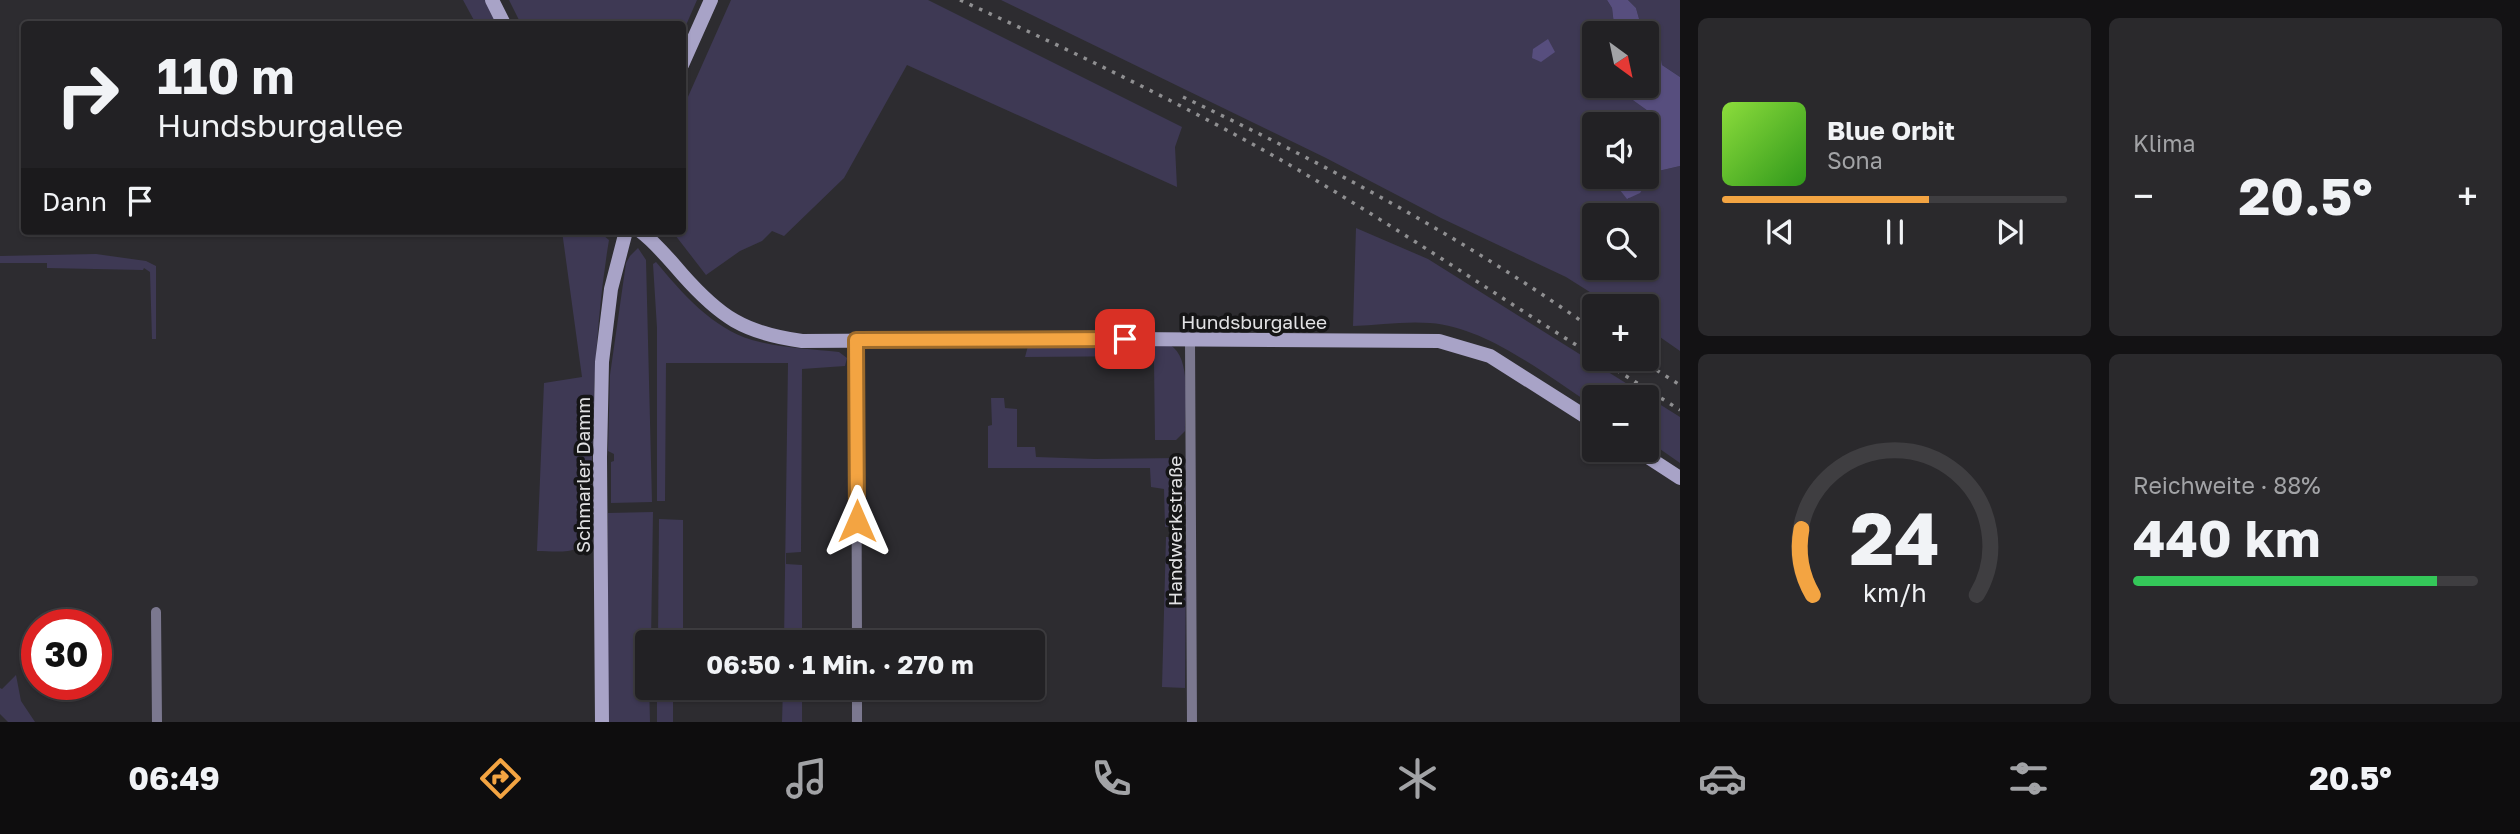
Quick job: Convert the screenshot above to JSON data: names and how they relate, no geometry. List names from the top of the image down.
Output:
{
  "streets": {
    "street": ["Hundsburgallee", "Schmarler Damm", "Handwerkstraße"]
  },
  "crossings": [
    ["Hundsburgallee", "Handwerkstraße"]
  ],
  "north": "bottom right",
  "page": {
    "tile": [
      "Klima",
      ["Reichweite · 88%", "440 km"]
    ],
    "map_buttons": ["+", "−"],
    "turn": ["110 m", "Hundsburgallee"],
    "song": ["Blue Orbit", "Sona"],
    "heat": ["−", "20.5°", "+"],
    "then": "Dann",
    "limit": "30",
    "trip": "06:50 · 1 Min. · 270 m",
    "tabs": ["06:49", "20.5°"],
    "gauge": ["24", "km/h"]
  }
}
